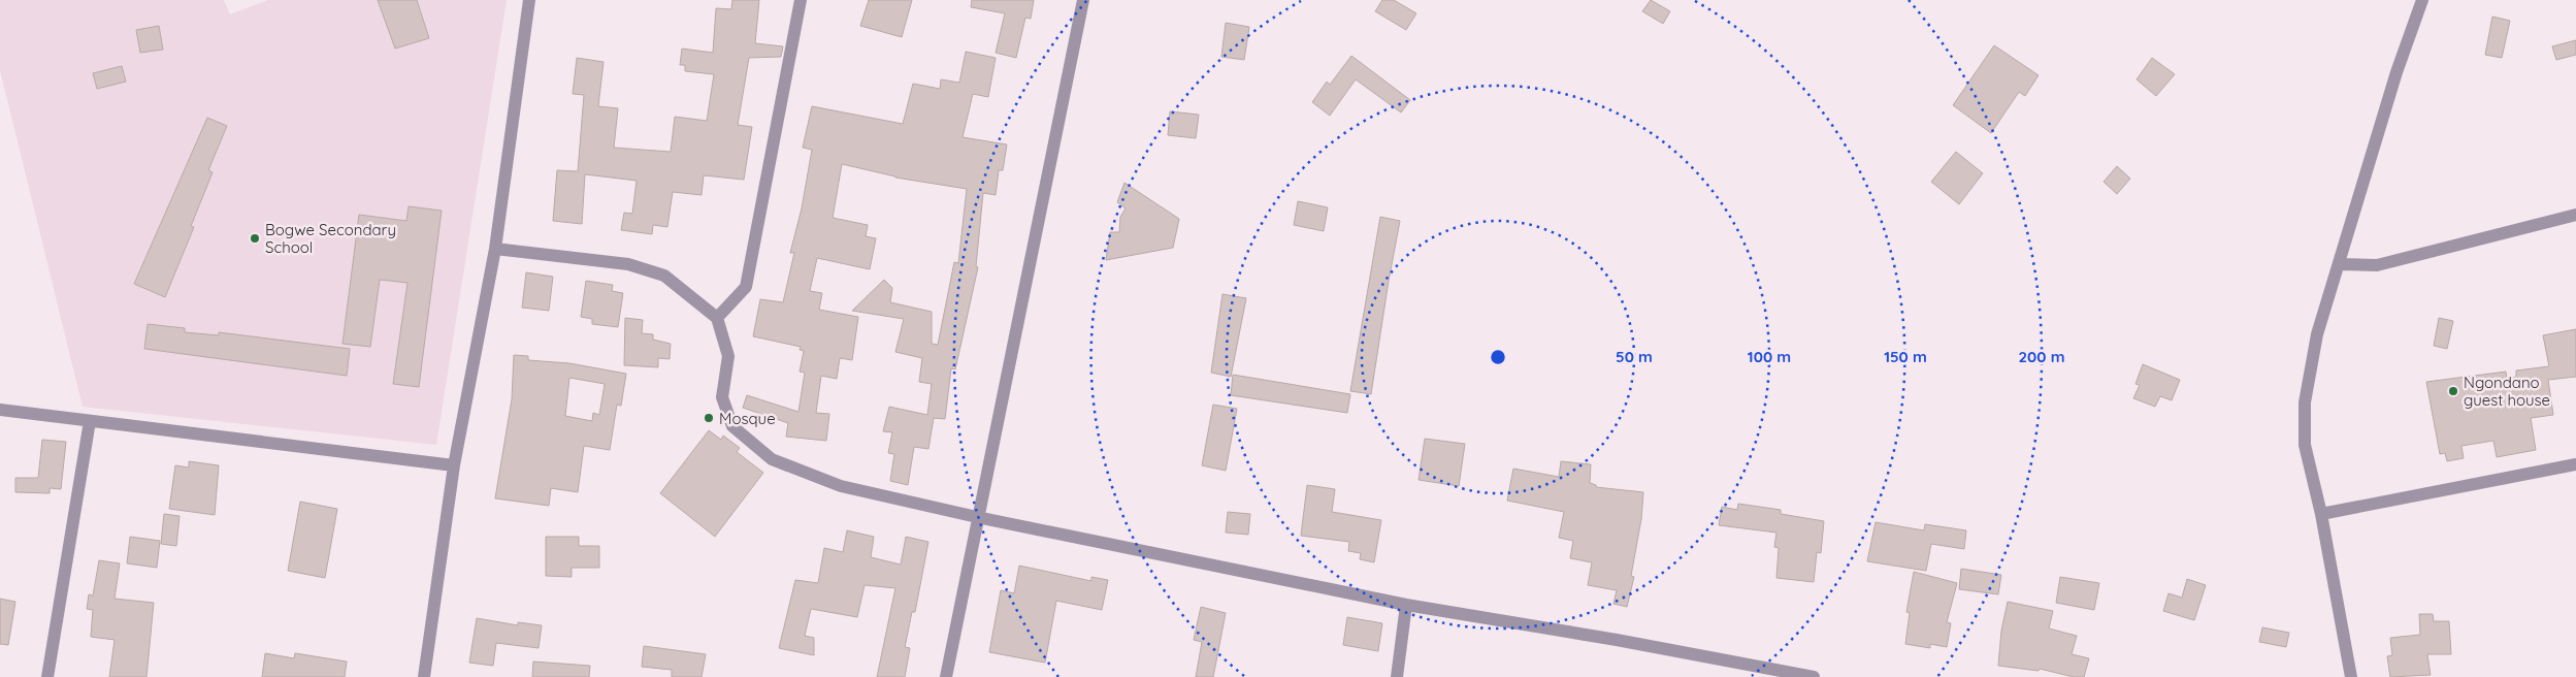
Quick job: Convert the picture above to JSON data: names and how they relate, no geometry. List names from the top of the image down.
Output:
{
  "places": ["Bogwe Secondary School", "Ngondano guest house", "Mosque"],
  "rings": [
    "50 m",
    "100 m",
    "150 m",
    "200 m"
  ]
}
